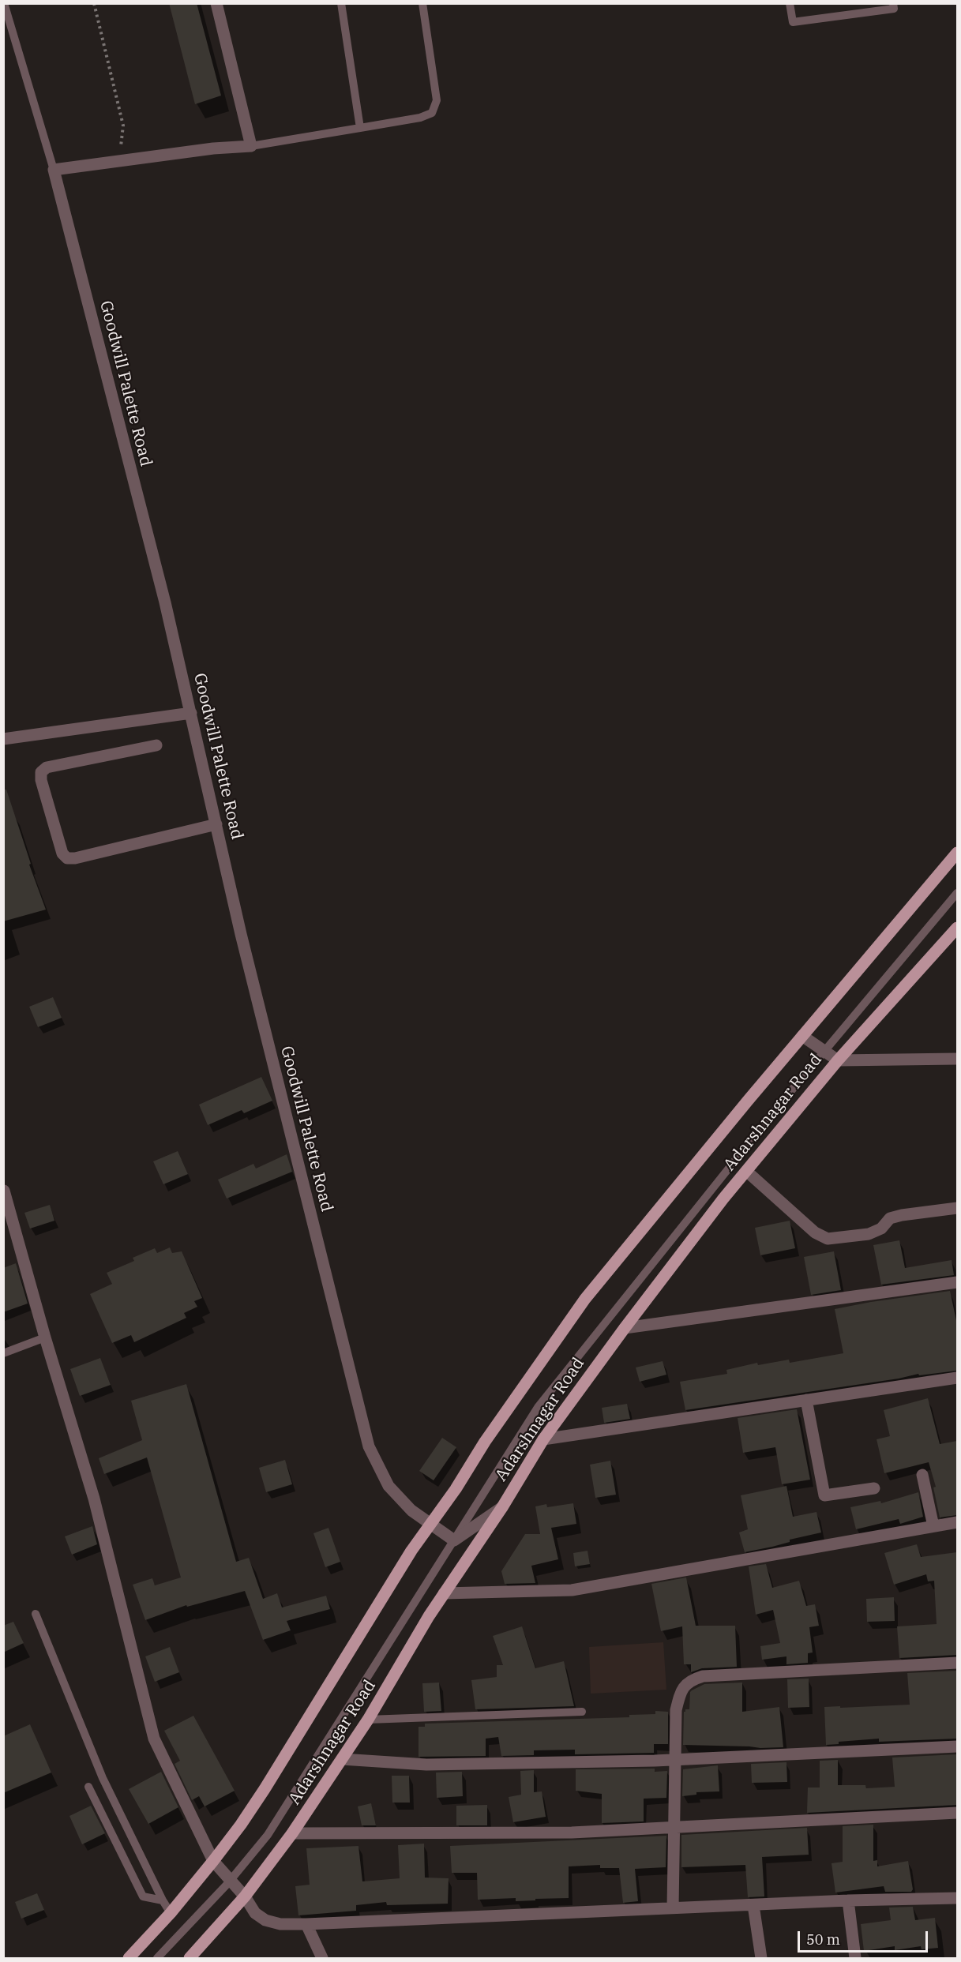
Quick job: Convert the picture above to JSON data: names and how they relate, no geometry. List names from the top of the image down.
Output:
{
  "streets": {
    "main road": ["Adarshnagar Road"],
    "street": ["Goodwill Palette Road"]
  },
  "crossings": [
    ["Goodwill Palette Road", "Adarshnagar Road"]
  ],
  "scale_bar": "50 m"
}
